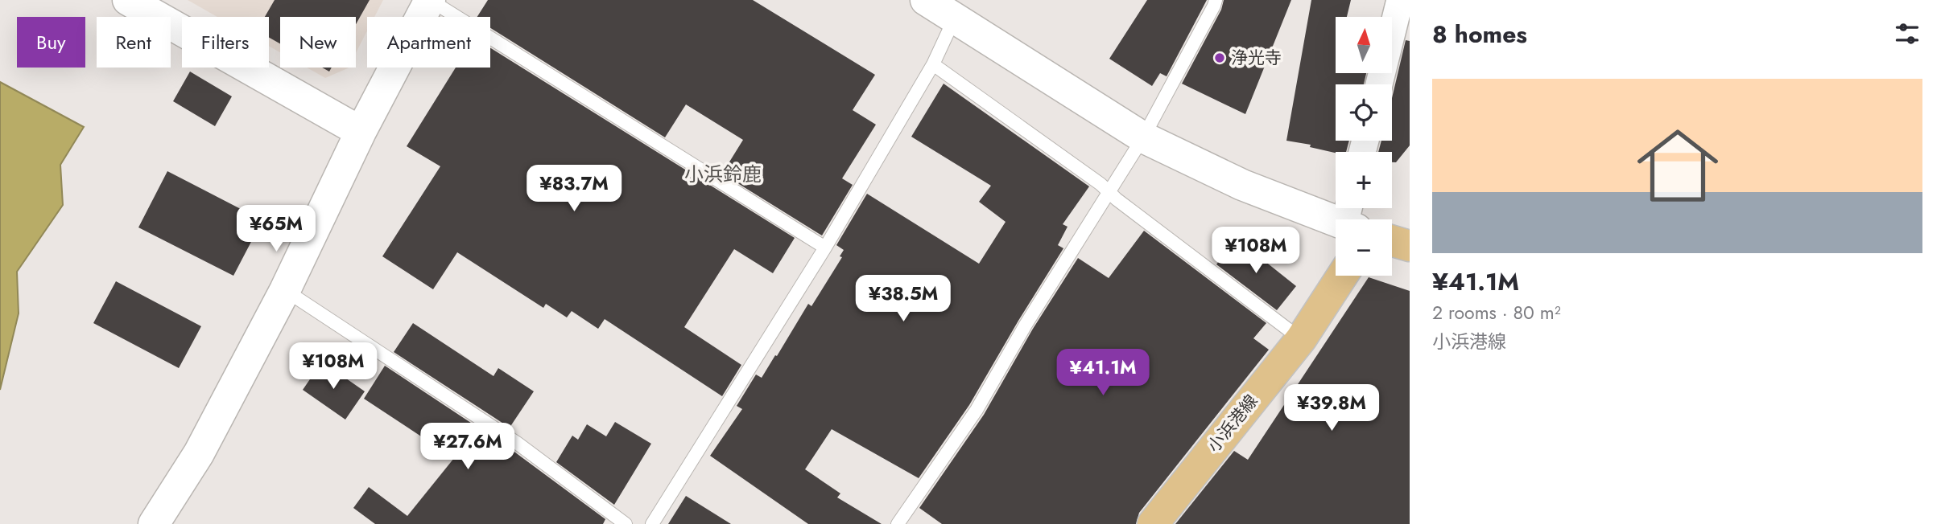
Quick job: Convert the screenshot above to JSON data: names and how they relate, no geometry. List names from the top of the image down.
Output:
{
  "streets": {
    "main road": ["小浜港線"]
  },
  "districts": ["小浜鈴鹿"],
  "places": ["浄光寺"],
  "north": "top",
  "page": {
    "heading": "8 homes",
    "map_buttons": ["+", "−"],
    "chip": [
      "Buy",
      "Rent",
      "Filters",
      "New",
      "Apartment"
    ],
    "list": [
      {
        "name": "¥41.1M",
        "note": "2 rooms · 80 m² · 小浜港線"
      }
    ],
    "price": [
      "¥83.7M",
      "¥65M",
      "¥108M",
      "¥38.5M",
      "¥108M",
      "¥41.1M",
      "¥39.8M",
      "¥27.6M"
    ]
  }
}
